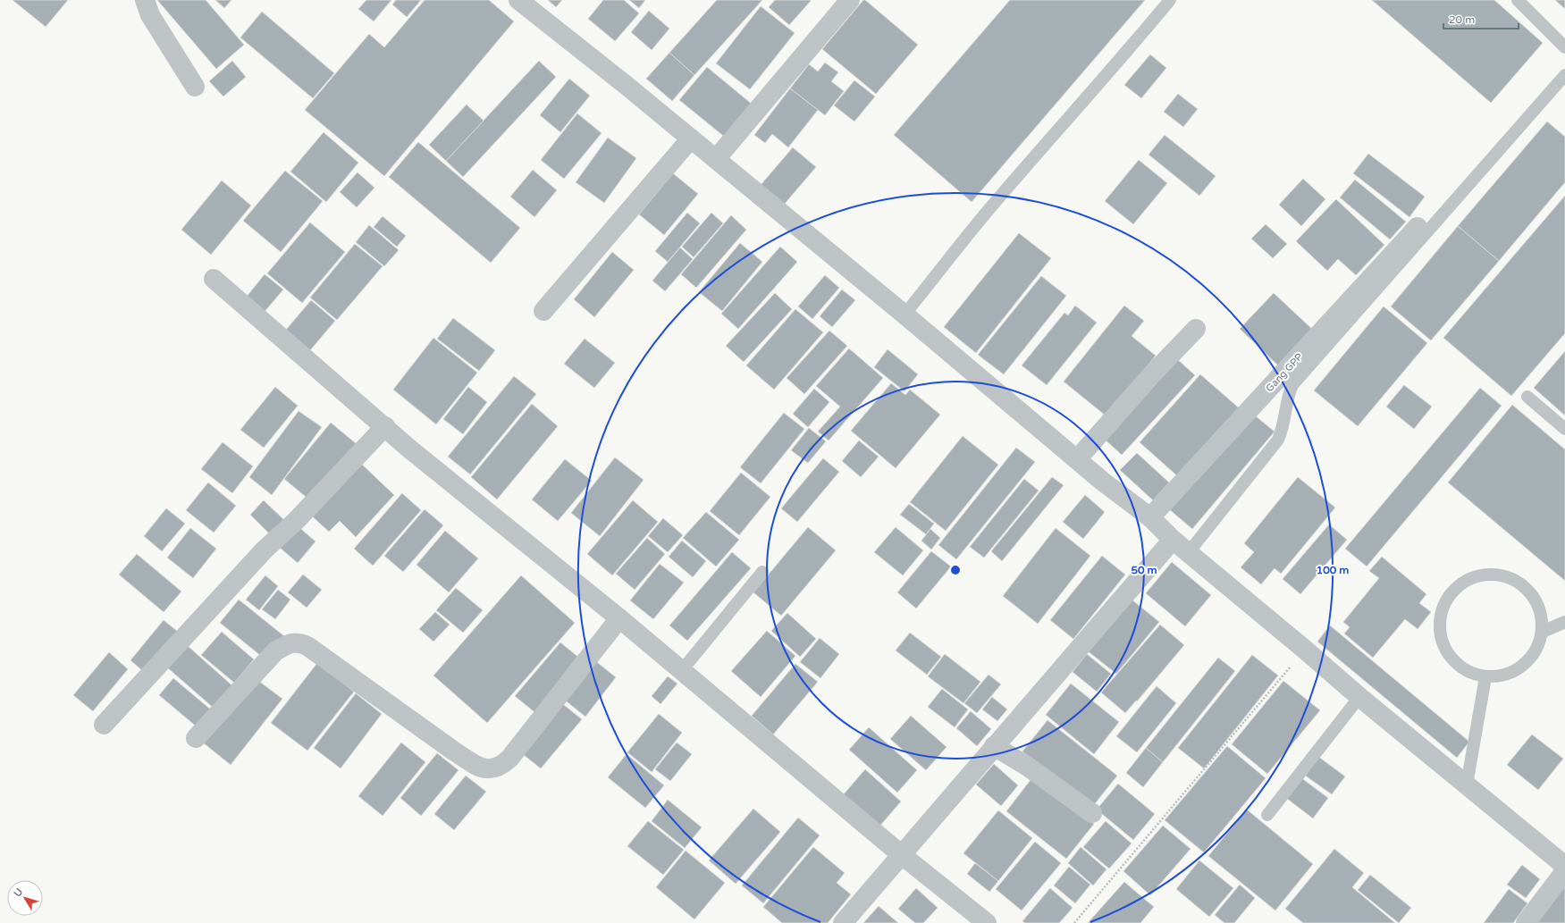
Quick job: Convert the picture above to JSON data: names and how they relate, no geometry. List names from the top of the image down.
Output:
{
  "streets": {
    "street": ["Gang GPP"]
  },
  "scale_bar": "20 m",
  "north": "top left",
  "rings": ["50 m", "100 m"]
}
